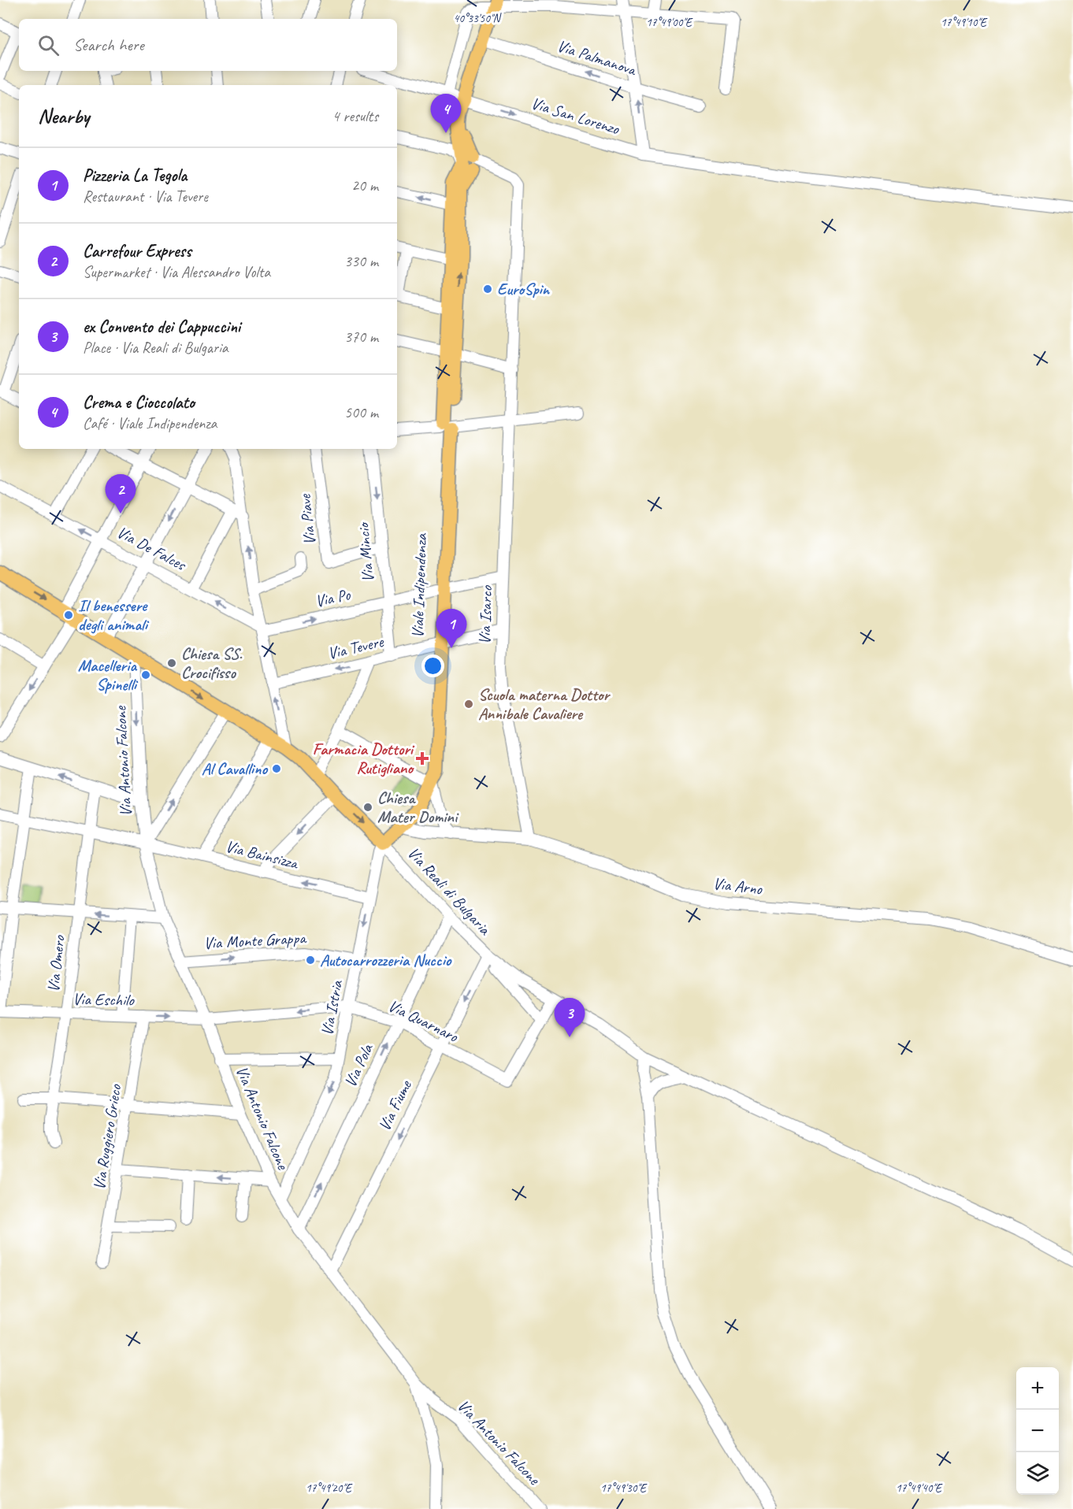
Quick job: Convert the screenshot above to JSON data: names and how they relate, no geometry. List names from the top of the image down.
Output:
{
  "streets": {
    "main road": ["Viale Indipendenza"],
    "street": [
      "Via Palmanova",
      "Via San Lorenzo",
      "Via Piave",
      "Via De Falces",
      "Via Mincio",
      "Via Po",
      "Via Isarco",
      "Via Tevere",
      "Via Antonio Falcone",
      "Via Bainsizza",
      "Via Arno",
      "Via Reali di Bulgaria",
      "Via Monte Grappa",
      "Via Omero",
      "Via Eschilo",
      "Via Istria",
      "Via Quarnaro",
      "Via Pola",
      "Via Fiume",
      "Via Ruggiero Grieco"
    ]
  },
  "crossings": [
    ["Via Piave", "Via Mincio"],
    ["Via De Falces", "Via Po"],
    ["Via Mincio", "Via Po"],
    ["Via Mincio", "Via Tevere"],
    ["Viale Indipendenza", "Via Po"],
    ["Viale Indipendenza", "Via Isarco"],
    ["Viale Indipendenza", "Via Tevere"],
    ["Viale Indipendenza", "Via Arno"],
    ["Viale Indipendenza", "Via Reali di Bulgaria"],
    ["Viale Indipendenza", "Via Istria"],
    ["Via Po", "Via Isarco"],
    ["Via Isarco", "Via Tevere"],
    ["Via Isarco", "Via Arno"],
    ["Via Antonio Falcone", "Via Bainsizza"],
    ["Via Antonio Falcone", "Via Monte Grappa"],
    ["Via Antonio Falcone", "Via Eschilo"],
    ["Via Antonio Falcone", "Via Istria"],
    ["Via Antonio Falcone", "Via Quarnaro"],
    ["Via Antonio Falcone", "Via Pola"],
    ["Via Antonio Falcone", "Via Fiume"],
    ["Via Bainsizza", "Via Omero"],
    ["Via Bainsizza", "Via Istria"],
    ["Via Reali di Bulgaria", "Via Istria"],
    ["Via Reali di Bulgaria", "Via Quarnaro"],
    ["Via Reali di Bulgaria", "Via Pola"],
    ["Via Reali di Bulgaria", "Via Fiume"],
    ["Via Monte Grappa", "Via Istria"],
    ["Via Omero", "Via Eschilo"],
    ["Via Eschilo", "Via Quarnaro"],
    ["Via Eschilo", "Via Ruggiero Grieco"],
    ["Via Istria", "Via Quarnaro"],
    ["Via Quarnaro", "Via Pola"],
    ["Via Quarnaro", "Via Fiume"]
  ],
  "one_way": [
    "Via Mincio",
    "Via Po",
    "Via Tevere",
    "Via Monte Grappa",
    "Via Istria",
    "Via Pola",
    "Via Fiume"
  ],
  "places": {
    "other": [
      "EuroSpin",
      "Il benessere degli animali",
      "Chiesa SS. Crocifisso",
      "Macelleria Spinelli",
      "Scuola materna Dottor Annibale Cavaliere",
      "Al Cavallino",
      "Chiesa Mater Domini",
      "Autocarrozzeria Nuccio"
    ],
    "health": ["Farmacia Dottori Rutigliano"]
  },
  "page": {
    "search": "Search here",
    "heading": ["Nearby", "4 results"],
    "pins": [
      "4",
      "2",
      "1",
      "3"
    ],
    "list": [
      {
        "mark": "1",
        "name": "Pizzeria La Tegola",
        "note": "Restaurant · Via Tevere",
        "value": "20 m"
      },
      {
        "mark": "2",
        "name": "Carrefour Express",
        "note": "Supermarket · Via Alessandro Volta",
        "value": "330 m"
      },
      {
        "mark": "3",
        "name": "ex Convento dei Cappuccini",
        "note": "Place · Via Reali di Bulgaria",
        "value": "370 m"
      },
      {
        "mark": "4",
        "name": "Crema e Cioccolato",
        "note": "Café · Viale Indipendenza",
        "value": "500 m"
      }
    ],
    "map_buttons": ["+", "−"]
  },
  "coordinates": [
    "40°33'50\"N",
    "17°49'00\"E",
    "17°49'10\"E",
    "17°49'20\"E",
    "17°49'30\"E",
    "17°49'40\"E"
  ]
}
